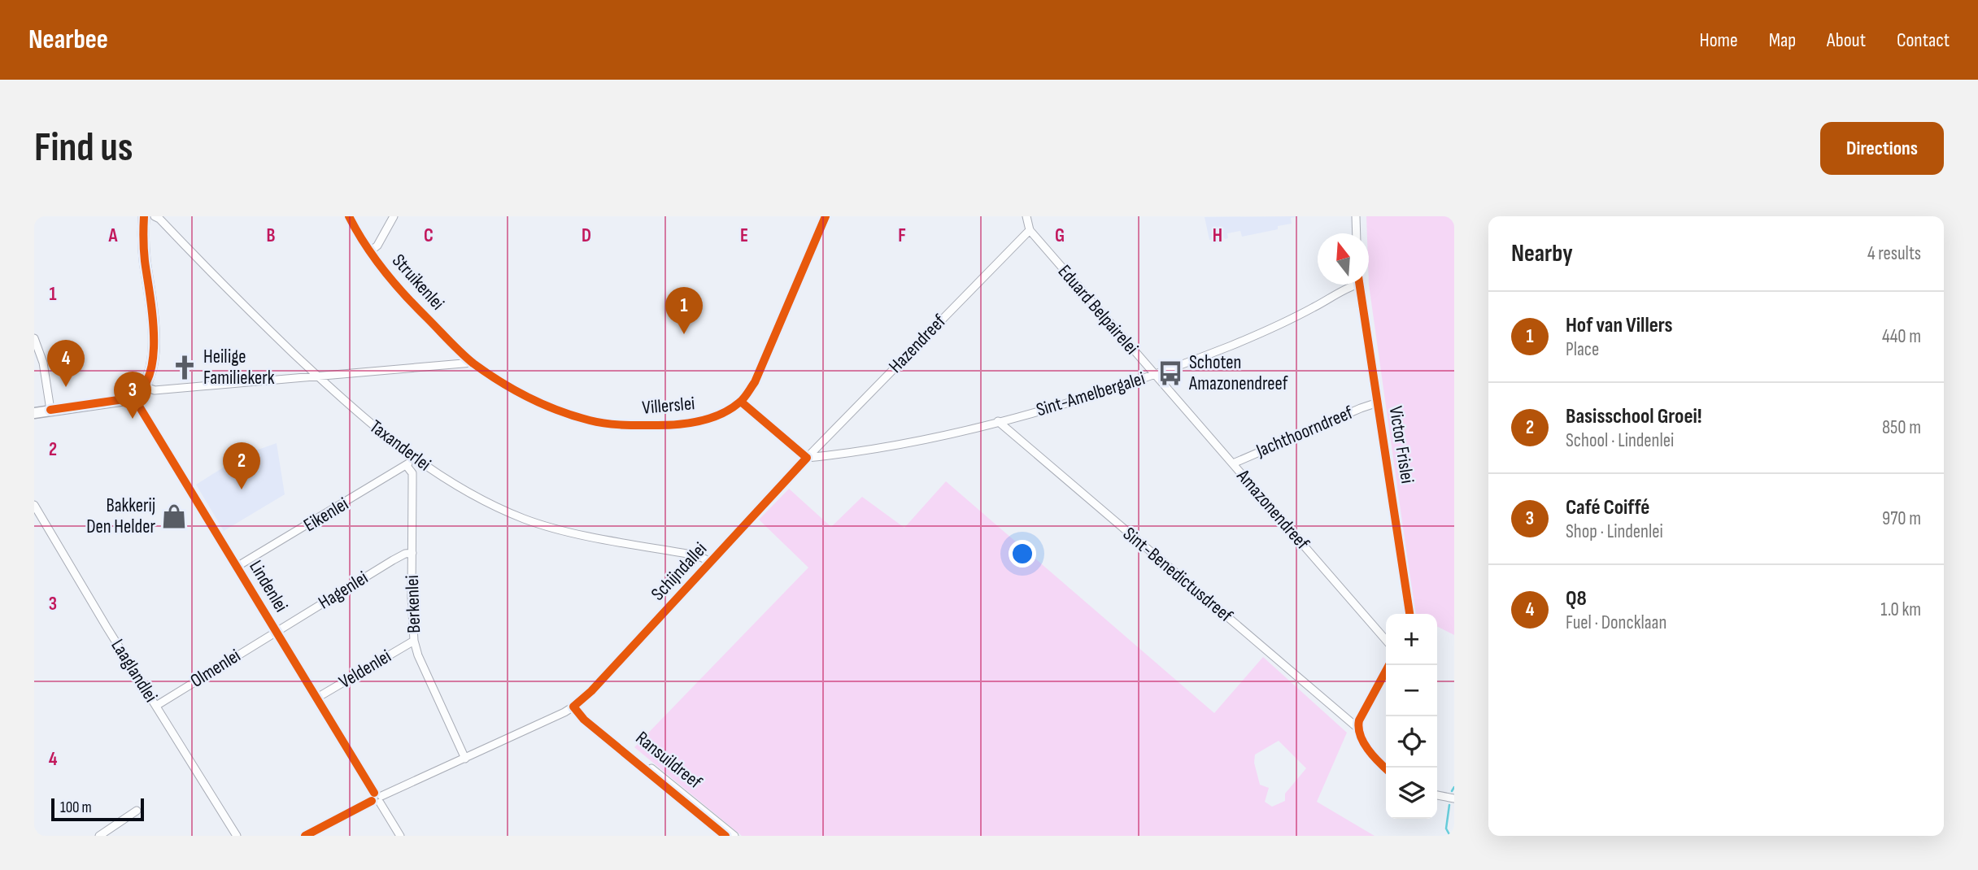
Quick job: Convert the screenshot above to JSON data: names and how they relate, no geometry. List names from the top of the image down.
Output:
{
  "streets": {
    "street": [
      "Struikenlei",
      "Eduard Belpairelei",
      "Hazendreef",
      "Sint-Amelbergalei",
      "Villerslei",
      "Jachthoorndreef",
      "Victor Frislei",
      "Taxanderlei",
      "Amazonendreef",
      "Eikenlei",
      "Schijndallei",
      "Sint-Benedictusdreef",
      "Lindenlei",
      "Hagenlei",
      "Berkenlei",
      "Olmenlei",
      "Veldenlei",
      "Laaglandlei",
      "Ransuildreef"
    ]
  },
  "crossings": [
    ["Struikenlei", "Villerslei"],
    ["Eduard Belpairelei", "Hazendreef"],
    ["Eduard Belpairelei", "Sint-Amelbergalei"],
    ["Eduard Belpairelei", "Amazonendreef"],
    ["Hazendreef", "Sint-Amelbergalei"],
    ["Hazendreef", "Schijndallei"],
    ["Sint-Amelbergalei", "Amazonendreef"],
    ["Sint-Amelbergalei", "Schijndallei"],
    ["Sint-Amelbergalei", "Sint-Benedictusdreef"],
    ["Jachthoorndreef", "Victor Frislei"],
    ["Jachthoorndreef", "Amazonendreef"],
    ["Taxanderlei", "Eikenlei"],
    ["Taxanderlei", "Schijndallei"],
    ["Eikenlei", "Lindenlei"],
    ["Schijndallei", "Lindenlei"],
    ["Schijndallei", "Berkenlei"],
    ["Schijndallei", "Ransuildreef"],
    ["Lindenlei", "Hagenlei"],
    ["Lindenlei", "Olmenlei"],
    ["Lindenlei", "Veldenlei"],
    ["Hagenlei", "Berkenlei"],
    ["Hagenlei", "Olmenlei"],
    ["Berkenlei", "Veldenlei"],
    ["Olmenlei", "Laaglandlei"]
  ],
  "places": {
    "church": ["Heilige Familiekerk"],
    "bus stop": ["Schoten Amazonendreef"],
    "shop": ["Bakkerij Den Helder"]
  },
  "scale_bar": "100 m",
  "north": "top",
  "page": {
    "header": "Nearbee",
    "nav": [
      "Home",
      "Map",
      "About",
      "Contact"
    ],
    "buttons": "Directions",
    "title": "Find us",
    "heading": ["Nearby", "4 results"],
    "pins": [
      "1",
      "4",
      "3",
      "2"
    ],
    "list": [
      {
        "mark": "1",
        "name": "Hof van Villers",
        "note": "Place",
        "value": "440 m"
      },
      {
        "mark": "2",
        "name": "Basisschool Groei!",
        "note": "School · Lindenlei",
        "value": "850 m"
      },
      {
        "mark": "3",
        "name": "Café Coiffé",
        "note": "Shop · Lindenlei",
        "value": "970 m"
      },
      {
        "mark": "4",
        "name": "Q8",
        "note": "Fuel · Doncklaan",
        "value": "1.0 km"
      }
    ],
    "map_buttons": ["+", "−"],
    "scale": "100 m"
  },
  "grid": {
    "columns": [
      "A",
      "B",
      "C",
      "D",
      "E",
      "F",
      "G",
      "H"
    ],
    "rows": [
      "1",
      "2",
      "3",
      "4"
    ]
  }
}
